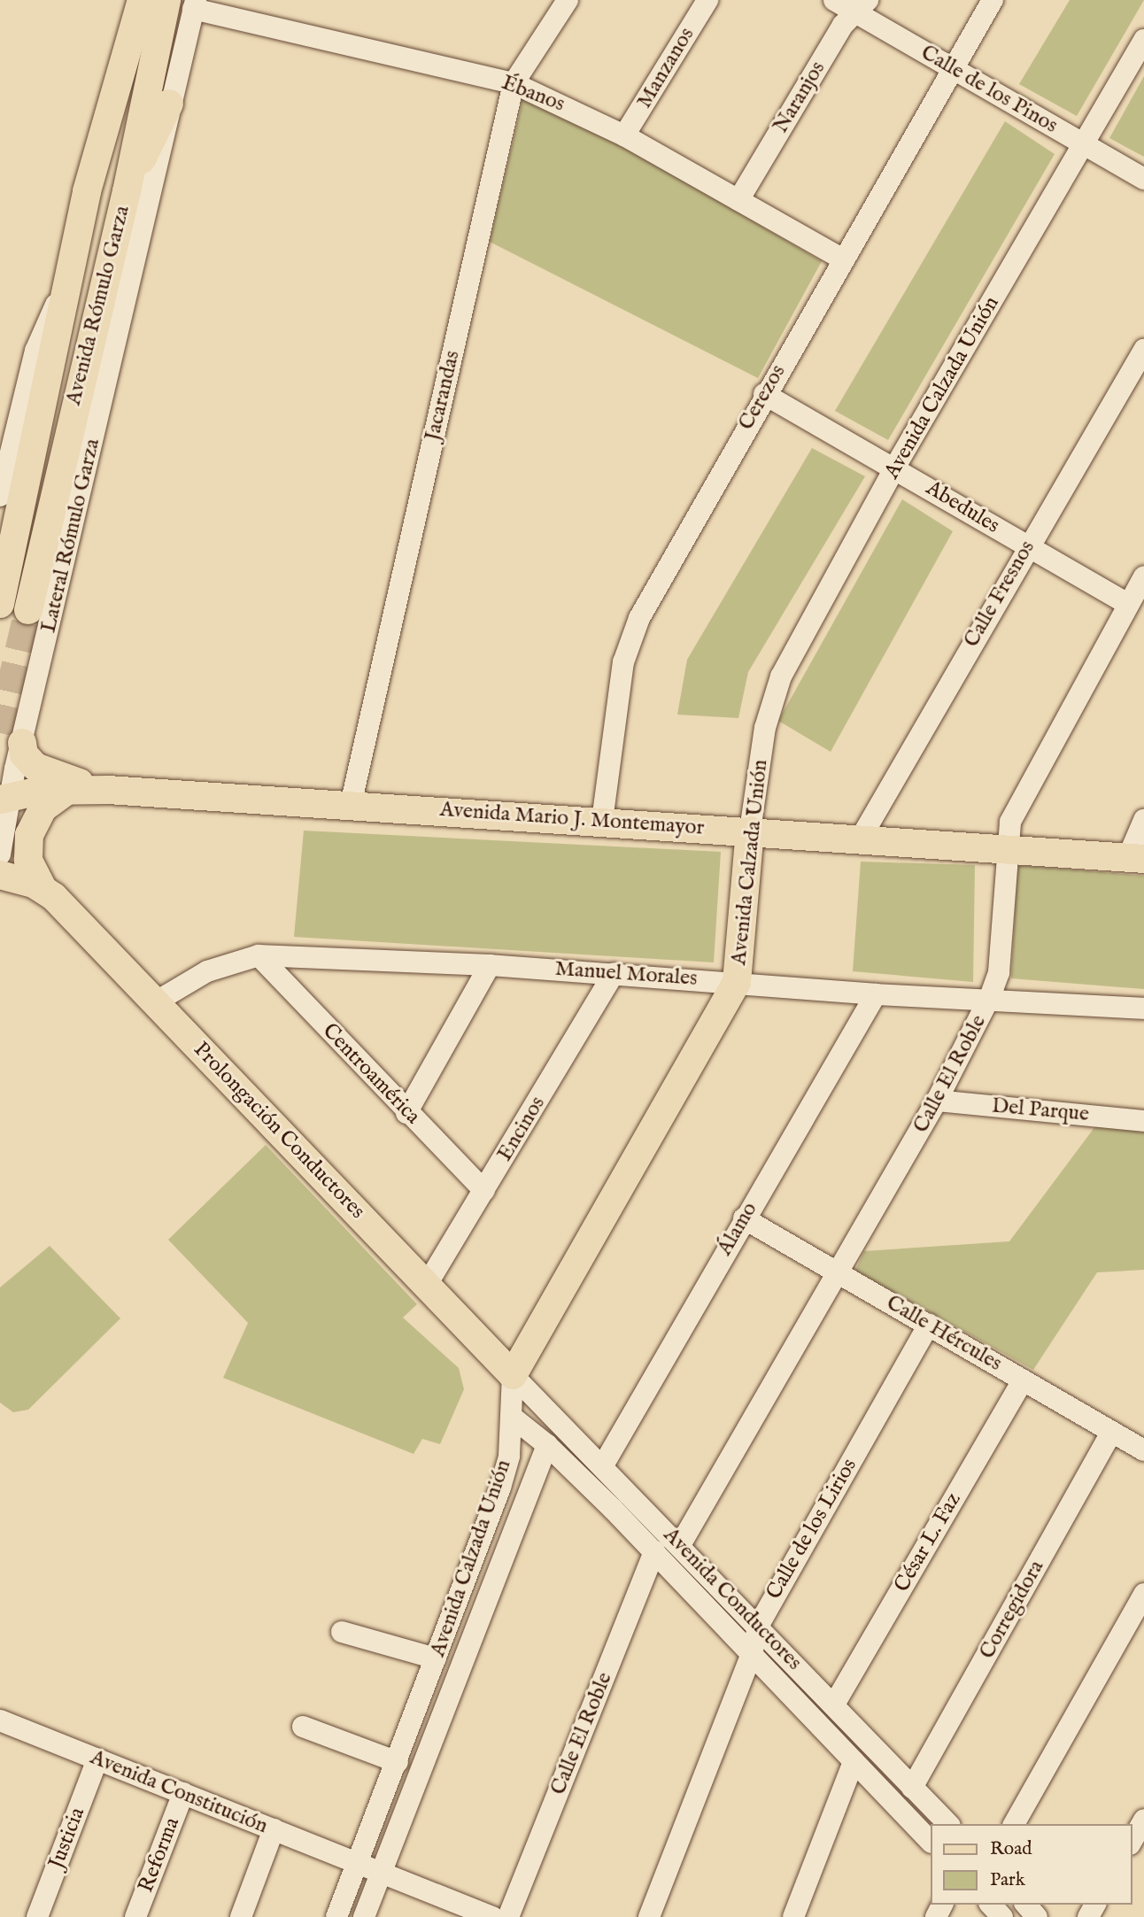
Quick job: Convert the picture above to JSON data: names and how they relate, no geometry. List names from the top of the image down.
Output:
{
  "streets": {
    "main road": [
      "Avenida Rómulo Garza",
      "Avenida Calzada Unión",
      "Avenida Mario J. Montemayor",
      "Prolongación Conductores"
    ],
    "street": [
      "Manzanos",
      "Calle de los Pinos",
      "Ébanos",
      "Naranjos",
      "Jacarandas",
      "Cerezos",
      "Abedules",
      "Lateral Rómulo Garza",
      "Calle Fresnos",
      "Manuel Morales",
      "Centroamérica",
      "Calle El Roble",
      "Del Parque",
      "Encinos",
      "Álamo",
      "Calle Hércules",
      "Calle de los Lirios",
      "César L. Faz",
      "Avenida Conductores",
      "Corregidora",
      "Avenida Constitución",
      "Justicia",
      "Reforma"
    ]
  },
  "crossings": [
    ["Manzanos", "Ébanos"],
    ["Calle de los Pinos", "Naranjos"],
    ["Calle de los Pinos", "Avenida Calzada Unión"],
    ["Calle de los Pinos", "Cerezos"],
    ["Ébanos", "Naranjos"],
    ["Ébanos", "Jacarandas"],
    ["Ébanos", "Cerezos"],
    ["Ébanos", "Lateral Rómulo Garza"],
    ["Avenida Calzada Unión", "Abedules"],
    ["Avenida Calzada Unión", "Avenida Mario J. Montemayor"],
    ["Avenida Calzada Unión", "Manuel Morales"],
    ["Avenida Calzada Unión", "Prolongación Conductores"],
    ["Avenida Calzada Unión", "Avenida Conductores"],
    ["Avenida Calzada Unión", "Avenida Constitución"],
    ["Jacarandas", "Avenida Mario J. Montemayor"],
    ["Cerezos", "Abedules"],
    ["Cerezos", "Avenida Mario J. Montemayor"],
    ["Abedules", "Calle Fresnos"],
    ["Abedules", "Calle El Roble"],
    ["Lateral Rómulo Garza", "Avenida Mario J. Montemayor"],
    ["Calle Fresnos", "Avenida Mario J. Montemayor"],
    ["Avenida Mario J. Montemayor", "Calle El Roble"],
    ["Avenida Mario J. Montemayor", "Prolongación Conductores"],
    ["Manuel Morales", "Centroamérica"],
    ["Manuel Morales", "Calle El Roble"],
    ["Manuel Morales", "Encinos"],
    ["Manuel Morales", "Prolongación Conductores"],
    ["Manuel Morales", "Álamo"],
    ["Centroamérica", "Encinos"],
    ["Calle El Roble", "Del Parque"],
    ["Calle El Roble", "Calle Hércules"],
    ["Calle El Roble", "Avenida Conductores"],
    ["Encinos", "Prolongación Conductores"],
    ["Prolongación Conductores", "Avenida Conductores"],
    ["Álamo", "Calle Hércules"],
    ["Álamo", "Avenida Conductores"],
    ["Calle Hércules", "Calle de los Lirios"],
    ["Calle Hércules", "César L. Faz"],
    ["Calle Hércules", "Corregidora"],
    ["Calle de los Lirios", "Avenida Conductores"],
    ["César L. Faz", "Avenida Conductores"],
    ["Avenida Conductores", "Corregidora"],
    ["Avenida Constitución", "Justicia"],
    ["Avenida Constitución", "Reforma"]
  ],
  "legend": ["Road", "Park"]
}
